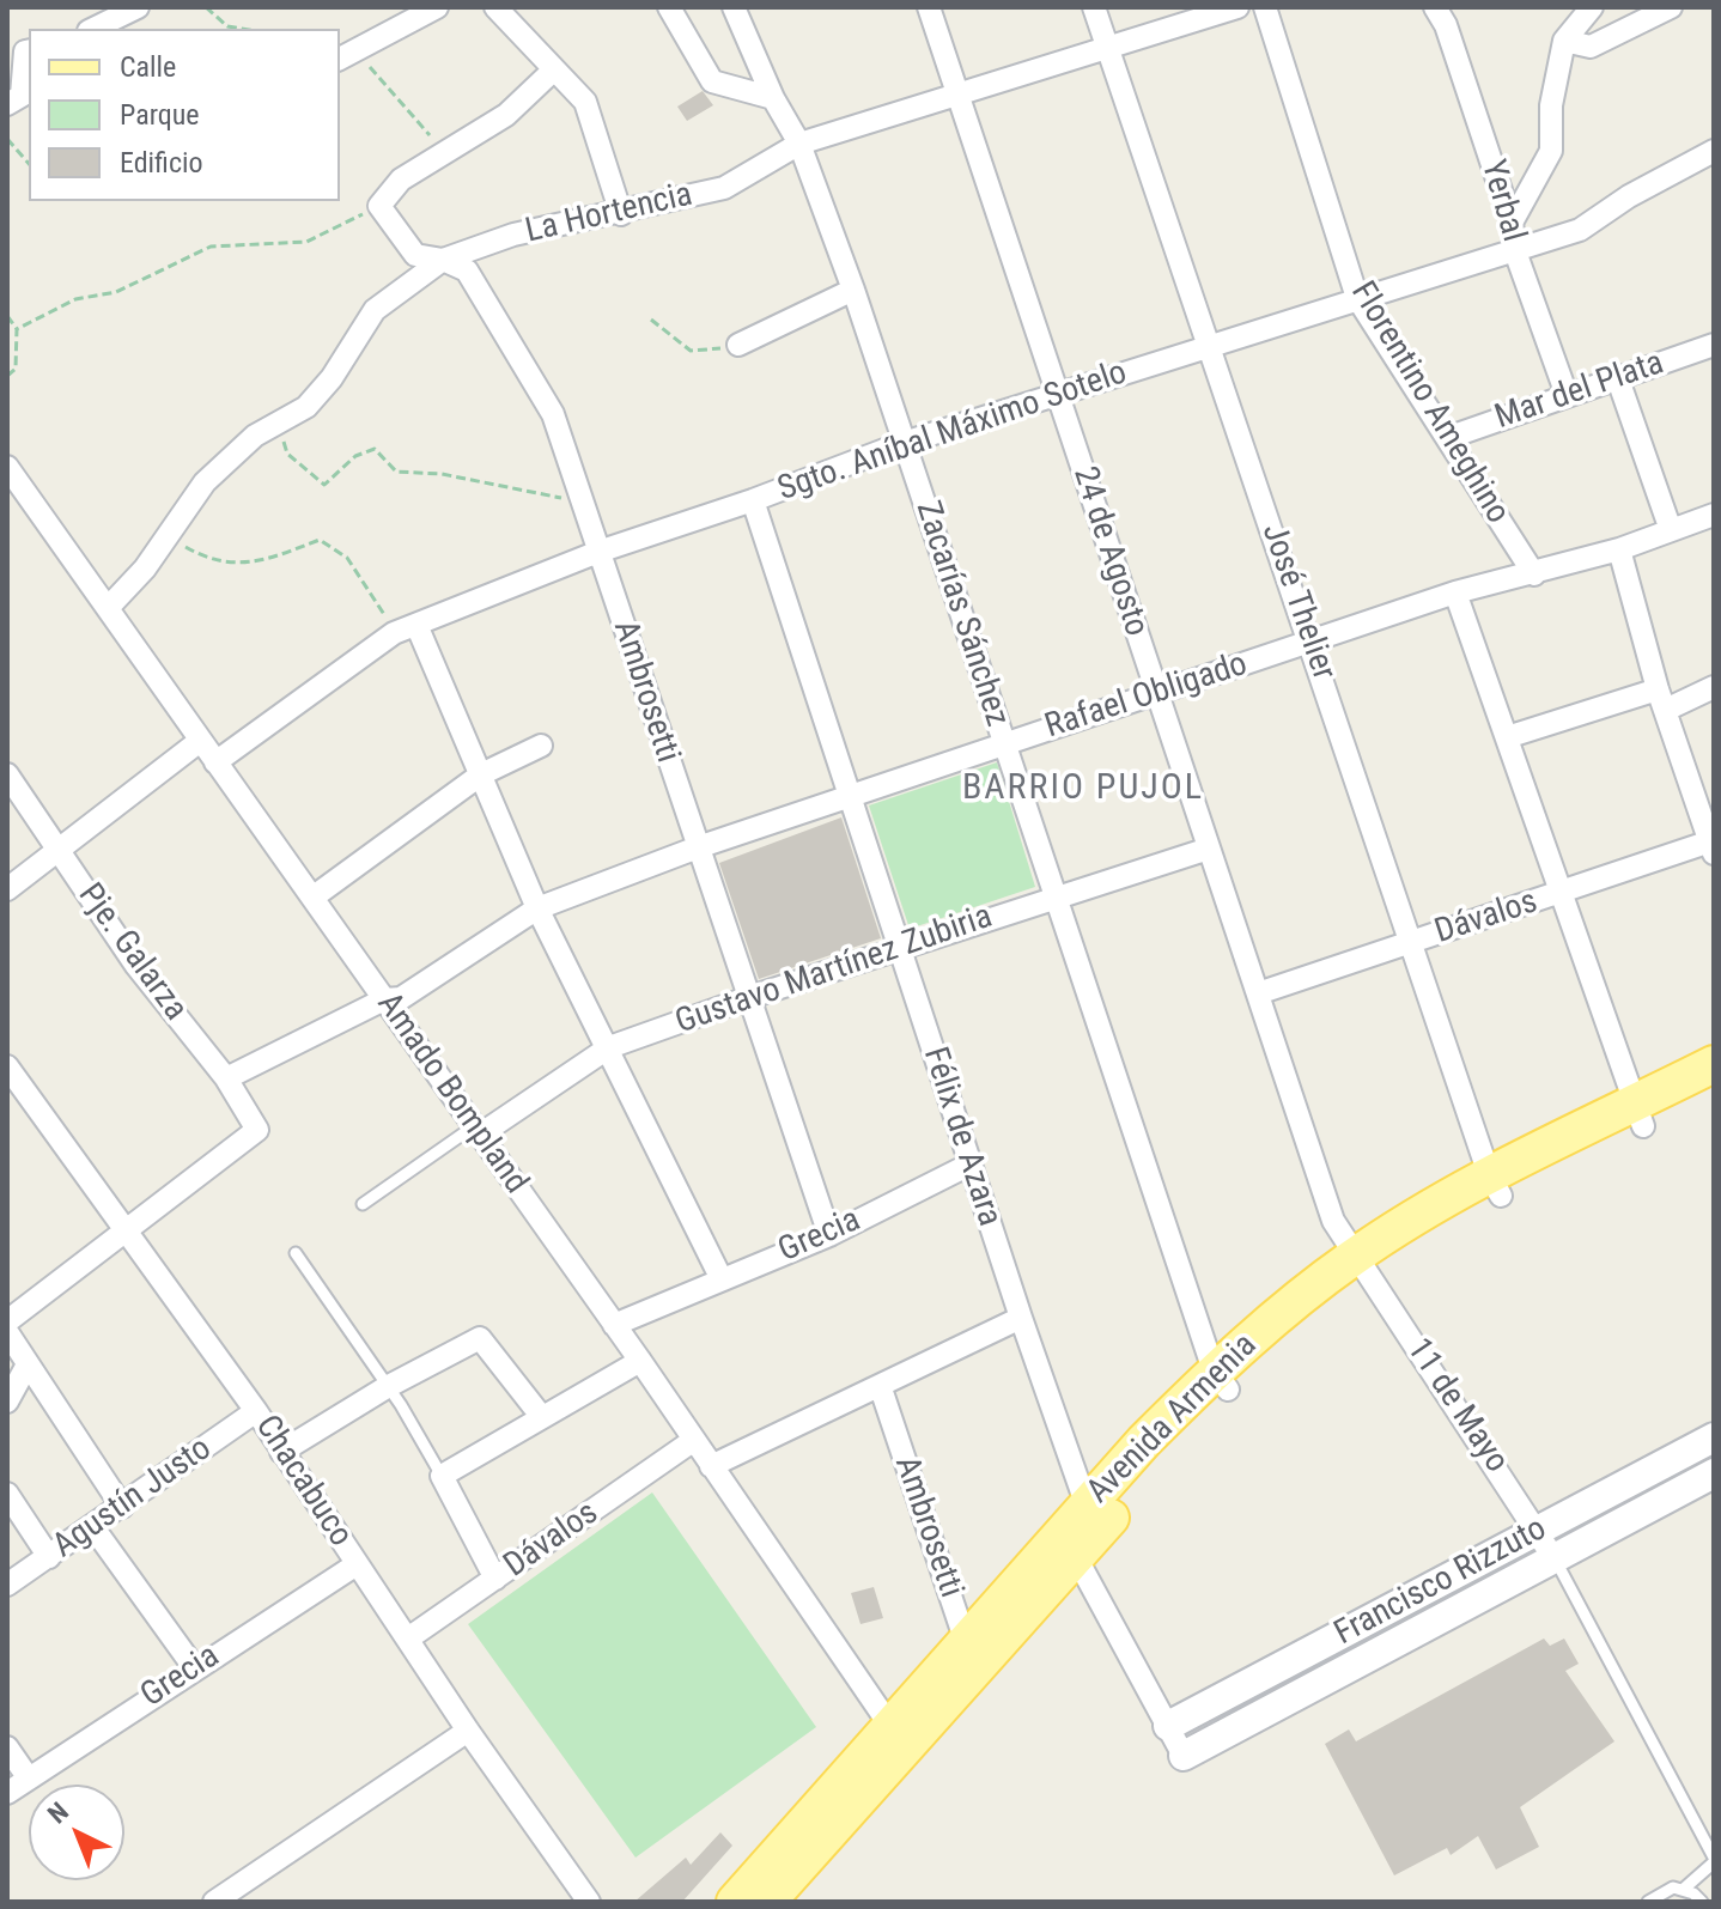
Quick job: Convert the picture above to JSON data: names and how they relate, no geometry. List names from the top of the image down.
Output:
{
  "streets": {
    "main road": ["Avenida Armenia"],
    "street": [
      "Yerbal",
      "La Hortencia",
      "Mar del Plata",
      "Florentino Ameghino",
      "Sgto. Aníbal Máximo Sotelo",
      "24 de Agosto",
      "José Thelier",
      "Zacarías Sánchez",
      "Ambrosetti",
      "Rafael Obligado",
      "Dávalos",
      "Pje. Galarza",
      "Gustavo Martínez Zubiria",
      "Amado Bompland",
      "Félix de Azara",
      "Grecia",
      "11 de Mayo",
      "Chacabuco",
      "Agustín Justo",
      "Francisco Rizzuto"
    ]
  },
  "crossings": [
    ["Yerbal", "Mar del Plata"],
    ["Yerbal", "Sgto. Aníbal Máximo Sotelo"],
    ["La Hortencia", "24 de Agosto"],
    ["La Hortencia", "José Thelier"],
    ["La Hortencia", "Zacarías Sánchez"],
    ["La Hortencia", "Ambrosetti"],
    ["La Hortencia", "Amado Bompland"],
    ["Mar del Plata", "Florentino Ameghino"],
    ["Florentino Ameghino", "Sgto. Aníbal Máximo Sotelo"],
    ["Florentino Ameghino", "Rafael Obligado"],
    ["Sgto. Aníbal Máximo Sotelo", "24 de Agosto"],
    ["Sgto. Aníbal Máximo Sotelo", "José Thelier"],
    ["Sgto. Aníbal Máximo Sotelo", "Zacarías Sánchez"],
    ["Sgto. Aníbal Máximo Sotelo", "Ambrosetti"],
    ["Sgto. Aníbal Máximo Sotelo", "Amado Bompland"],
    ["Sgto. Aníbal Máximo Sotelo", "Félix de Azara"],
    ["24 de Agosto", "Rafael Obligado"],
    ["24 de Agosto", "Dávalos"],
    ["24 de Agosto", "Gustavo Martínez Zubiria"],
    ["24 de Agosto", "11 de Mayo"],
    ["24 de Agosto", "Avenida Armenia"],
    ["José Thelier", "Rafael Obligado"],
    ["José Thelier", "Dávalos"],
    ["José Thelier", "Avenida Armenia"],
    ["Zacarías Sánchez", "Rafael Obligado"],
    ["Zacarías Sánchez", "Gustavo Martínez Zubiria"],
    ["Zacarías Sánchez", "Avenida Armenia"],
    ["Ambrosetti", "Rafael Obligado"],
    ["Ambrosetti", "Gustavo Martínez Zubiria"],
    ["Ambrosetti", "Grecia"],
    ["Ambrosetti", "Avenida Armenia"],
    ["Rafael Obligado", "Amado Bompland"],
    ["Rafael Obligado", "Félix de Azara"],
    ["Dávalos", "Amado Bompland"],
    ["Dávalos", "Chacabuco"],
    ["Pje. Galarza", "Chacabuco"],
    ["Gustavo Martínez Zubiria", "Amado Bompland"],
    ["Gustavo Martínez Zubiria", "Félix de Azara"],
    ["Amado Bompland", "Grecia"],
    ["Amado Bompland", "Avenida Armenia"],
    ["Félix de Azara", "Grecia"],
    ["Félix de Azara", "Avenida Armenia"],
    ["Grecia", "Chacabuco"],
    ["11 de Mayo", "Avenida Armenia"],
    ["11 de Mayo", "Francisco Rizzuto"],
    ["Chacabuco", "Agustín Justo"]
  ],
  "districts": ["BARRIO PUJOL"],
  "legend": ["Calle", "Parque", "Edificio"],
  "north": "top left"
}
